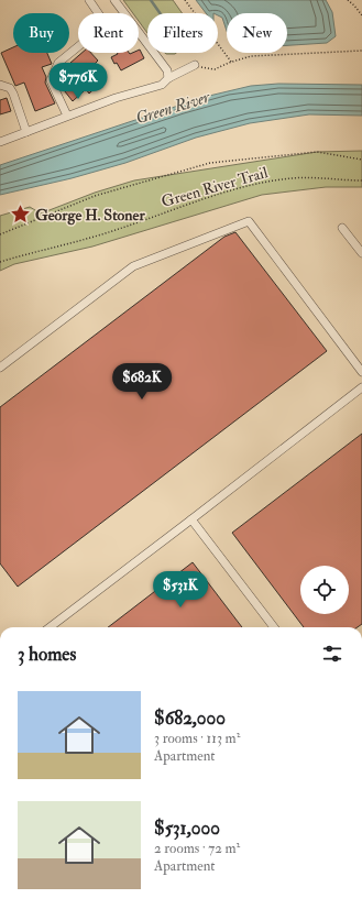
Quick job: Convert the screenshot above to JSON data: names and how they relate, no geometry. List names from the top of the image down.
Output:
{
  "streets": {
    "path": ["Green River Trail"]
  },
  "water": ["Green River"],
  "places": {
    "place": ["George H. Stoner"]
  },
  "page": {
    "chip": [
      "Buy",
      "Rent",
      "Filters",
      "New"
    ],
    "price": ["$776K", "$682K", "$531K"],
    "heading": "3 homes",
    "list": [
      {
        "name": "$682,000",
        "note": "3 rooms · 113 m² · Apartment"
      },
      {
        "name": "$531,000",
        "note": "2 rooms · 72 m² · Apartment"
      }
    ]
  }
}
